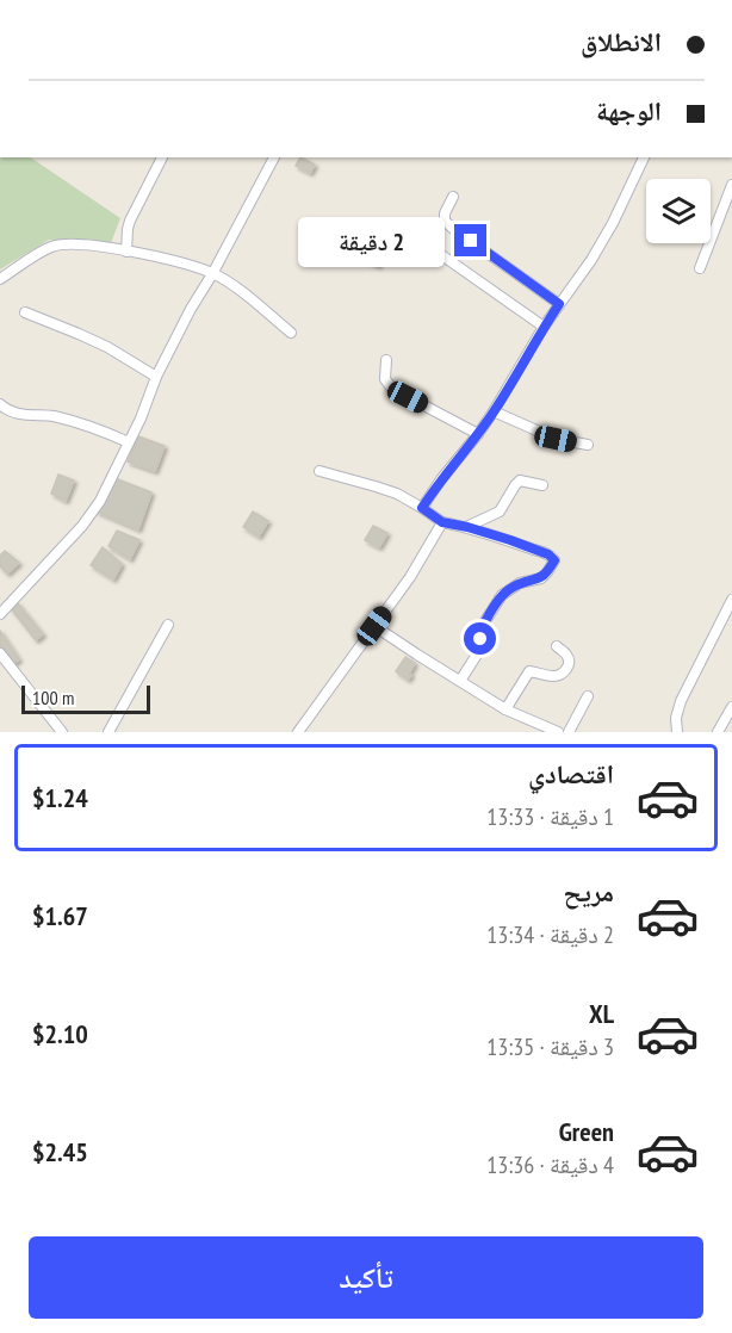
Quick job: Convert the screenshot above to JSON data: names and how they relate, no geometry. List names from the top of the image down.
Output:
{
  "scale_bar": "100 m",
  "page": {
    "banner": ["الانطلاق", "الوجهة"],
    "bubble": "2 دقيقة",
    "scale": "100 m",
    "list": [
      {
        "name": "اقتصادي",
        "note": "1 دقيقة · 13:33",
        "value": "$1.24"
      },
      {
        "name": "مريح",
        "note": "2 دقيقة · 13:34",
        "value": "$1.67"
      },
      {
        "name": "XL",
        "note": "3 دقيقة · 13:35",
        "value": "$2.10"
      },
      {
        "name": "Green",
        "note": "4 دقيقة · 13:36",
        "value": "$2.45"
      }
    ],
    "buttons": "تأكيد"
  }
}
